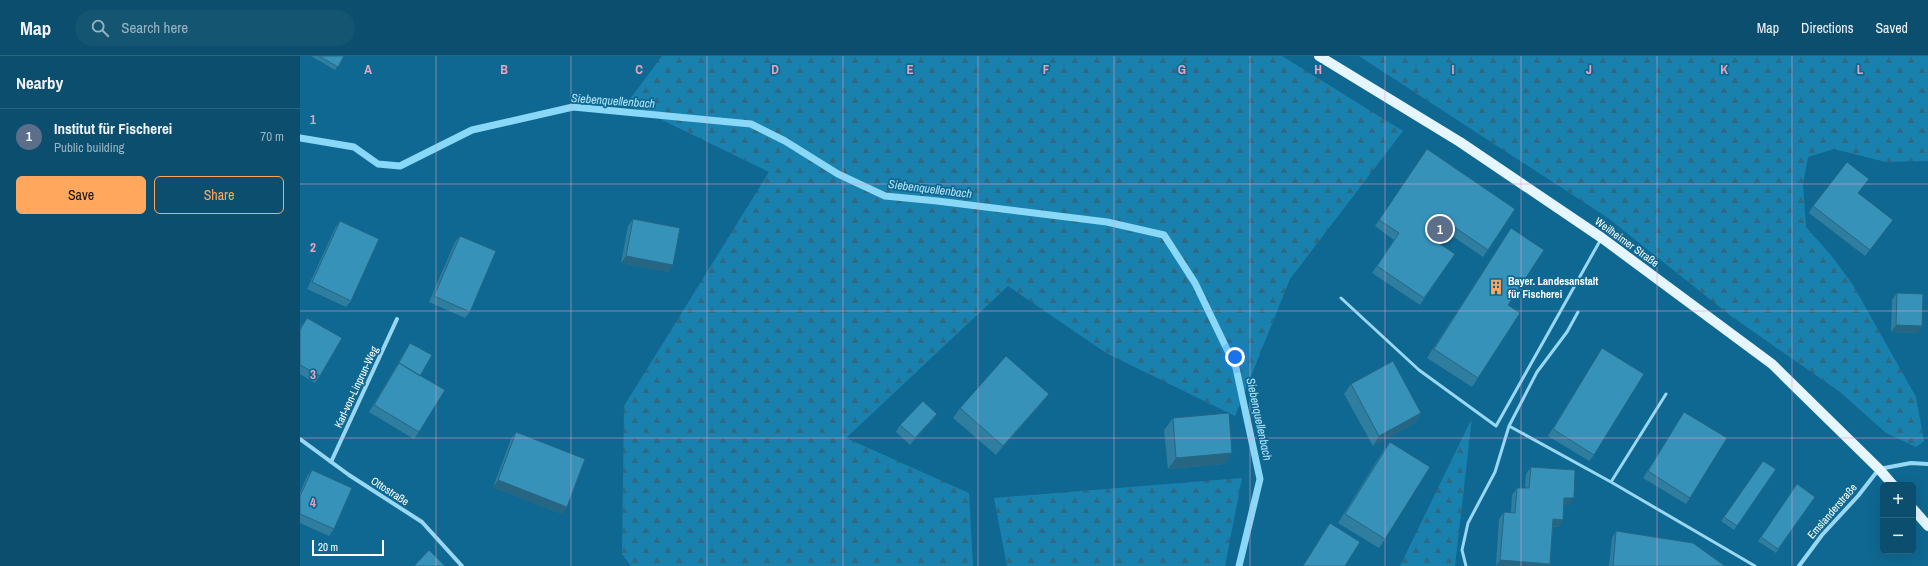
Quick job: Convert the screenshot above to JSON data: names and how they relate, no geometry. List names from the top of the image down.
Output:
{
  "streets": {
    "main road": ["Weilheimer Straße"],
    "street": ["Karl-von-Linprun-Weg", "Ottostraße", "Emslanderstraße"]
  },
  "crossings": [
    ["Weilheimer Straße", "Emslanderstraße"],
    ["Karl-von-Linprun-Weg", "Ottostraße"]
  ],
  "water": ["Siebenquellenbach"],
  "places": {
    "building": ["Bayer. Landesanstalt für Fischerei"]
  },
  "scale_bar": "20 m",
  "page": {
    "header": "Map",
    "search": "Search here",
    "nav": ["Map", "Directions", "Saved"],
    "heading": "Nearby",
    "list": [
      {
        "mark": "1",
        "name": "Institut für Fischerei",
        "note": "Public building",
        "value": "70 m"
      }
    ],
    "buttons": ["Save", "Share"],
    "pins": "1",
    "map_buttons": ["+", "−"],
    "scale": "20 m"
  },
  "grid": {
    "columns": [
      "A",
      "B",
      "C",
      "D",
      "E",
      "F",
      "G",
      "H",
      "I",
      "J",
      "K",
      "L"
    ],
    "rows": [
      "1",
      "2",
      "3",
      "4"
    ]
  }
}
